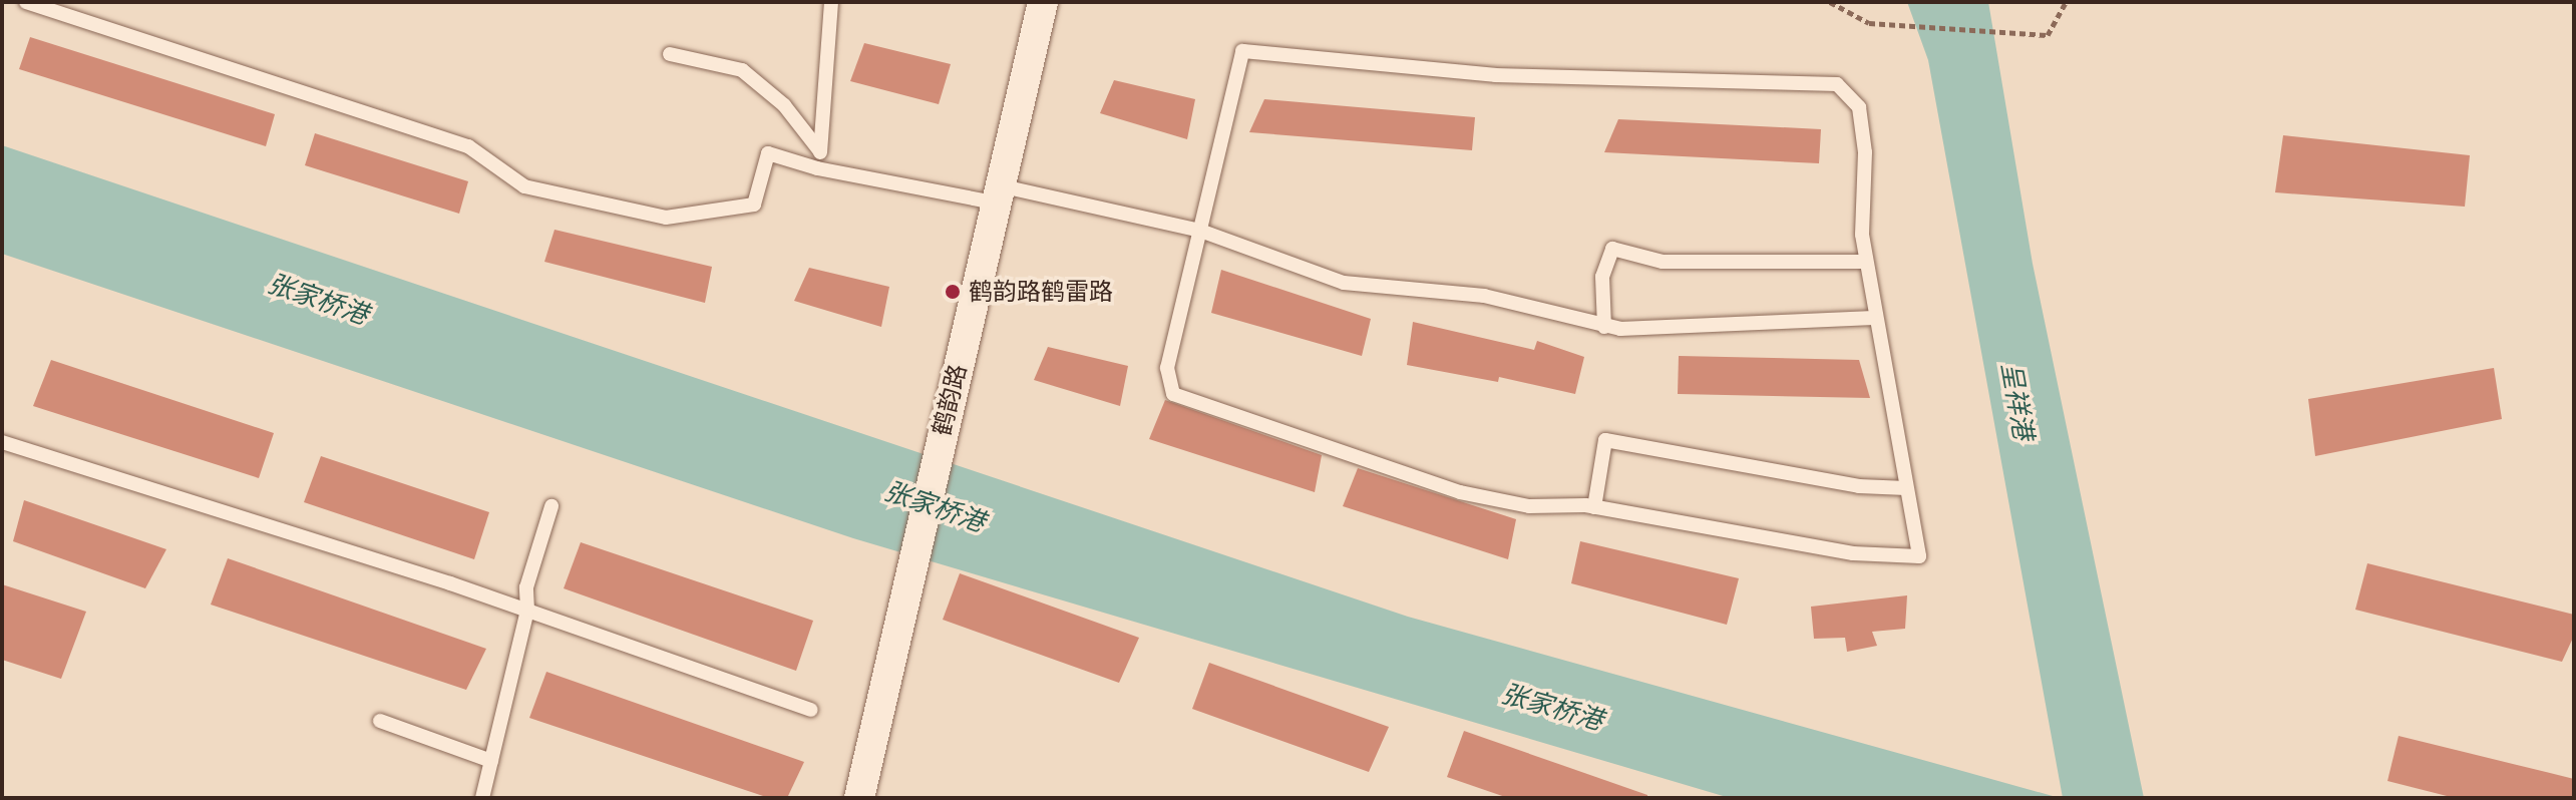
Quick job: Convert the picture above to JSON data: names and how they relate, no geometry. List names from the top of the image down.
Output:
{
  "streets": {
    "street": ["鹤韵路"]
  },
  "water": ["张家桥港", "呈祥港"],
  "places": ["鹤韵路鹤雷路"]
}
